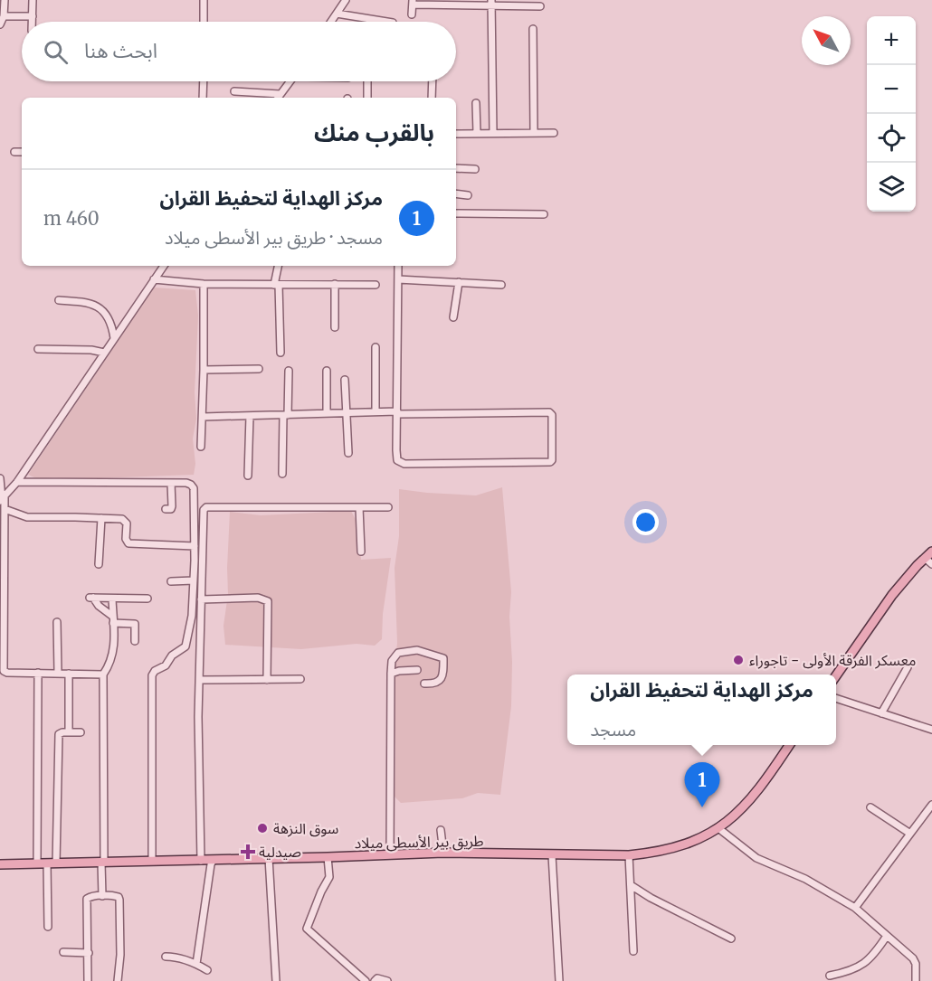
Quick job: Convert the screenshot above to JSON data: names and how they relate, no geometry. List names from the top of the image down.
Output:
{
  "streets": {
    "main road": ["طريق بير الأسطى ميلاد"]
  },
  "places": {
    "other": ["معسكر الفرقة الأولى - تاجوراء", "سوق النزهة"],
    "health": ["صيدلية"]
  },
  "north": "top left",
  "page": {
    "map_buttons": ["+", "−"],
    "search": "ابحث هنا",
    "heading": "بالقرب منك",
    "list": [
      {
        "mark": "1",
        "name": "مركز الهداية لتحفيظ القران",
        "note": "مسجد · طريق بير الأسطى ميلاد",
        "value": "460 m"
      }
    ],
    "popup": ["مركز الهداية لتحفيظ القران", "مسجد"],
    "pins": "1"
  }
}
